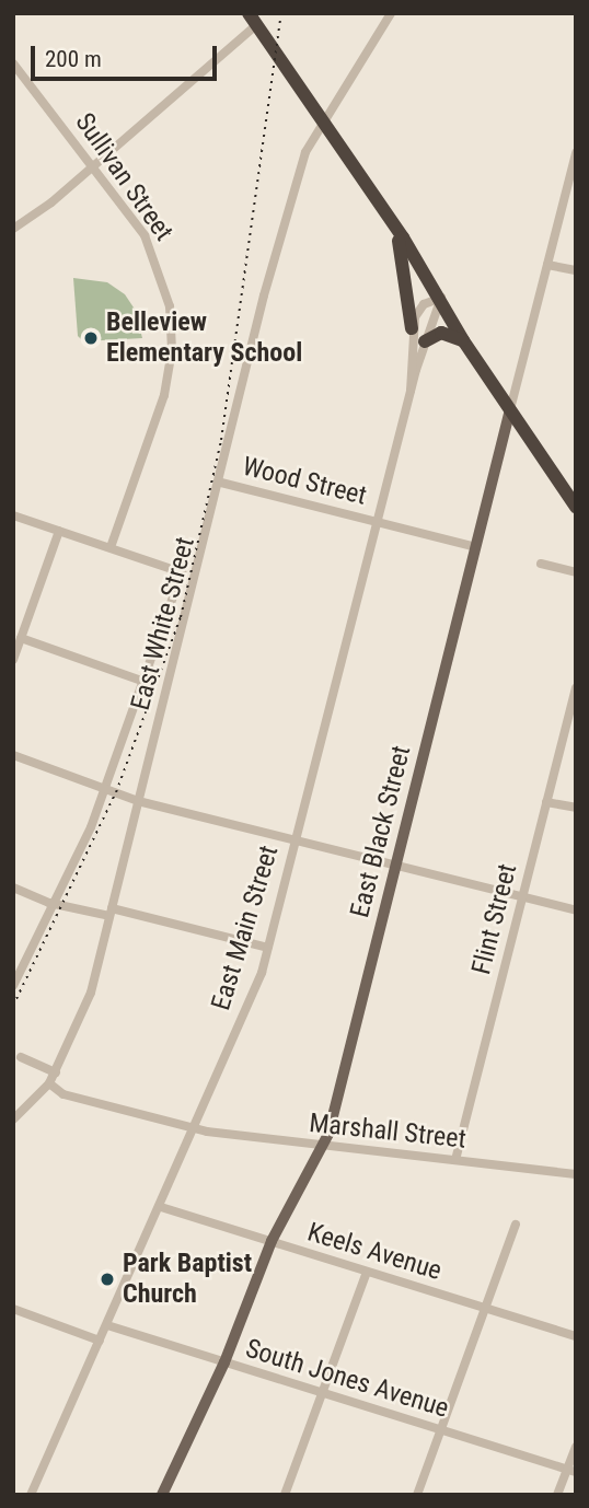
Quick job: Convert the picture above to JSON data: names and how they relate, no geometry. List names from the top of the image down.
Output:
{
  "streets": {
    "main road": ["East Black Street"],
    "street": [
      "Sullivan Street",
      "Wood Street",
      "East White Street",
      "Flint Street",
      "East Main Street",
      "Marshall Street",
      "Keels Avenue",
      "South Jones Avenue"
    ]
  },
  "crossings": [
    ["Wood Street", "East White Street"],
    ["Wood Street", "East Black Street"],
    ["Wood Street", "East Main Street"],
    ["East White Street", "Marshall Street"],
    ["East Black Street", "Marshall Street"],
    ["East Black Street", "Keels Avenue"],
    ["East Black Street", "South Jones Avenue"],
    ["Flint Street", "Marshall Street"],
    ["East Main Street", "Marshall Street"],
    ["East Main Street", "Keels Avenue"],
    ["East Main Street", "South Jones Avenue"]
  ],
  "places": ["Belleview Elementary School", "Park Baptist Church"],
  "scale_bar": "200 m"
}
